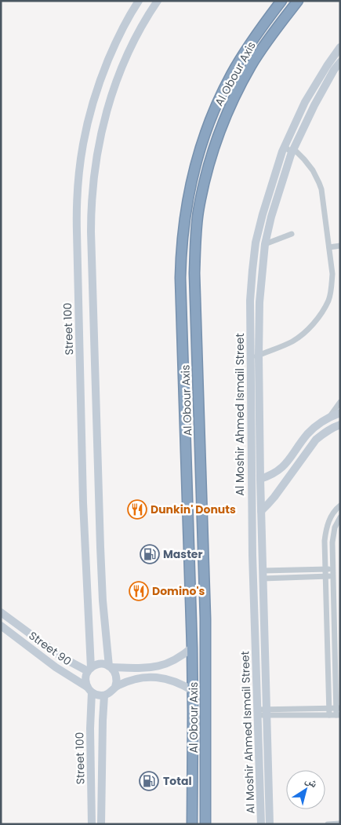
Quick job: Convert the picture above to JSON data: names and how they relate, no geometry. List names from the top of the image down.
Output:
{
  "streets": {
    "highway": ["Al Obour Axis"],
    "street": ["Street 100", "Al Moshir Ahmed Ismail Street", "Street 90"]
  },
  "crossings": [
    ["Street 100", "Street 90"]
  ],
  "places": {
    "restaurant": ["Dunkin' Donuts", "Domino's"],
    "fuel station": ["Master", "Total"]
  },
  "north": "top right"
}
